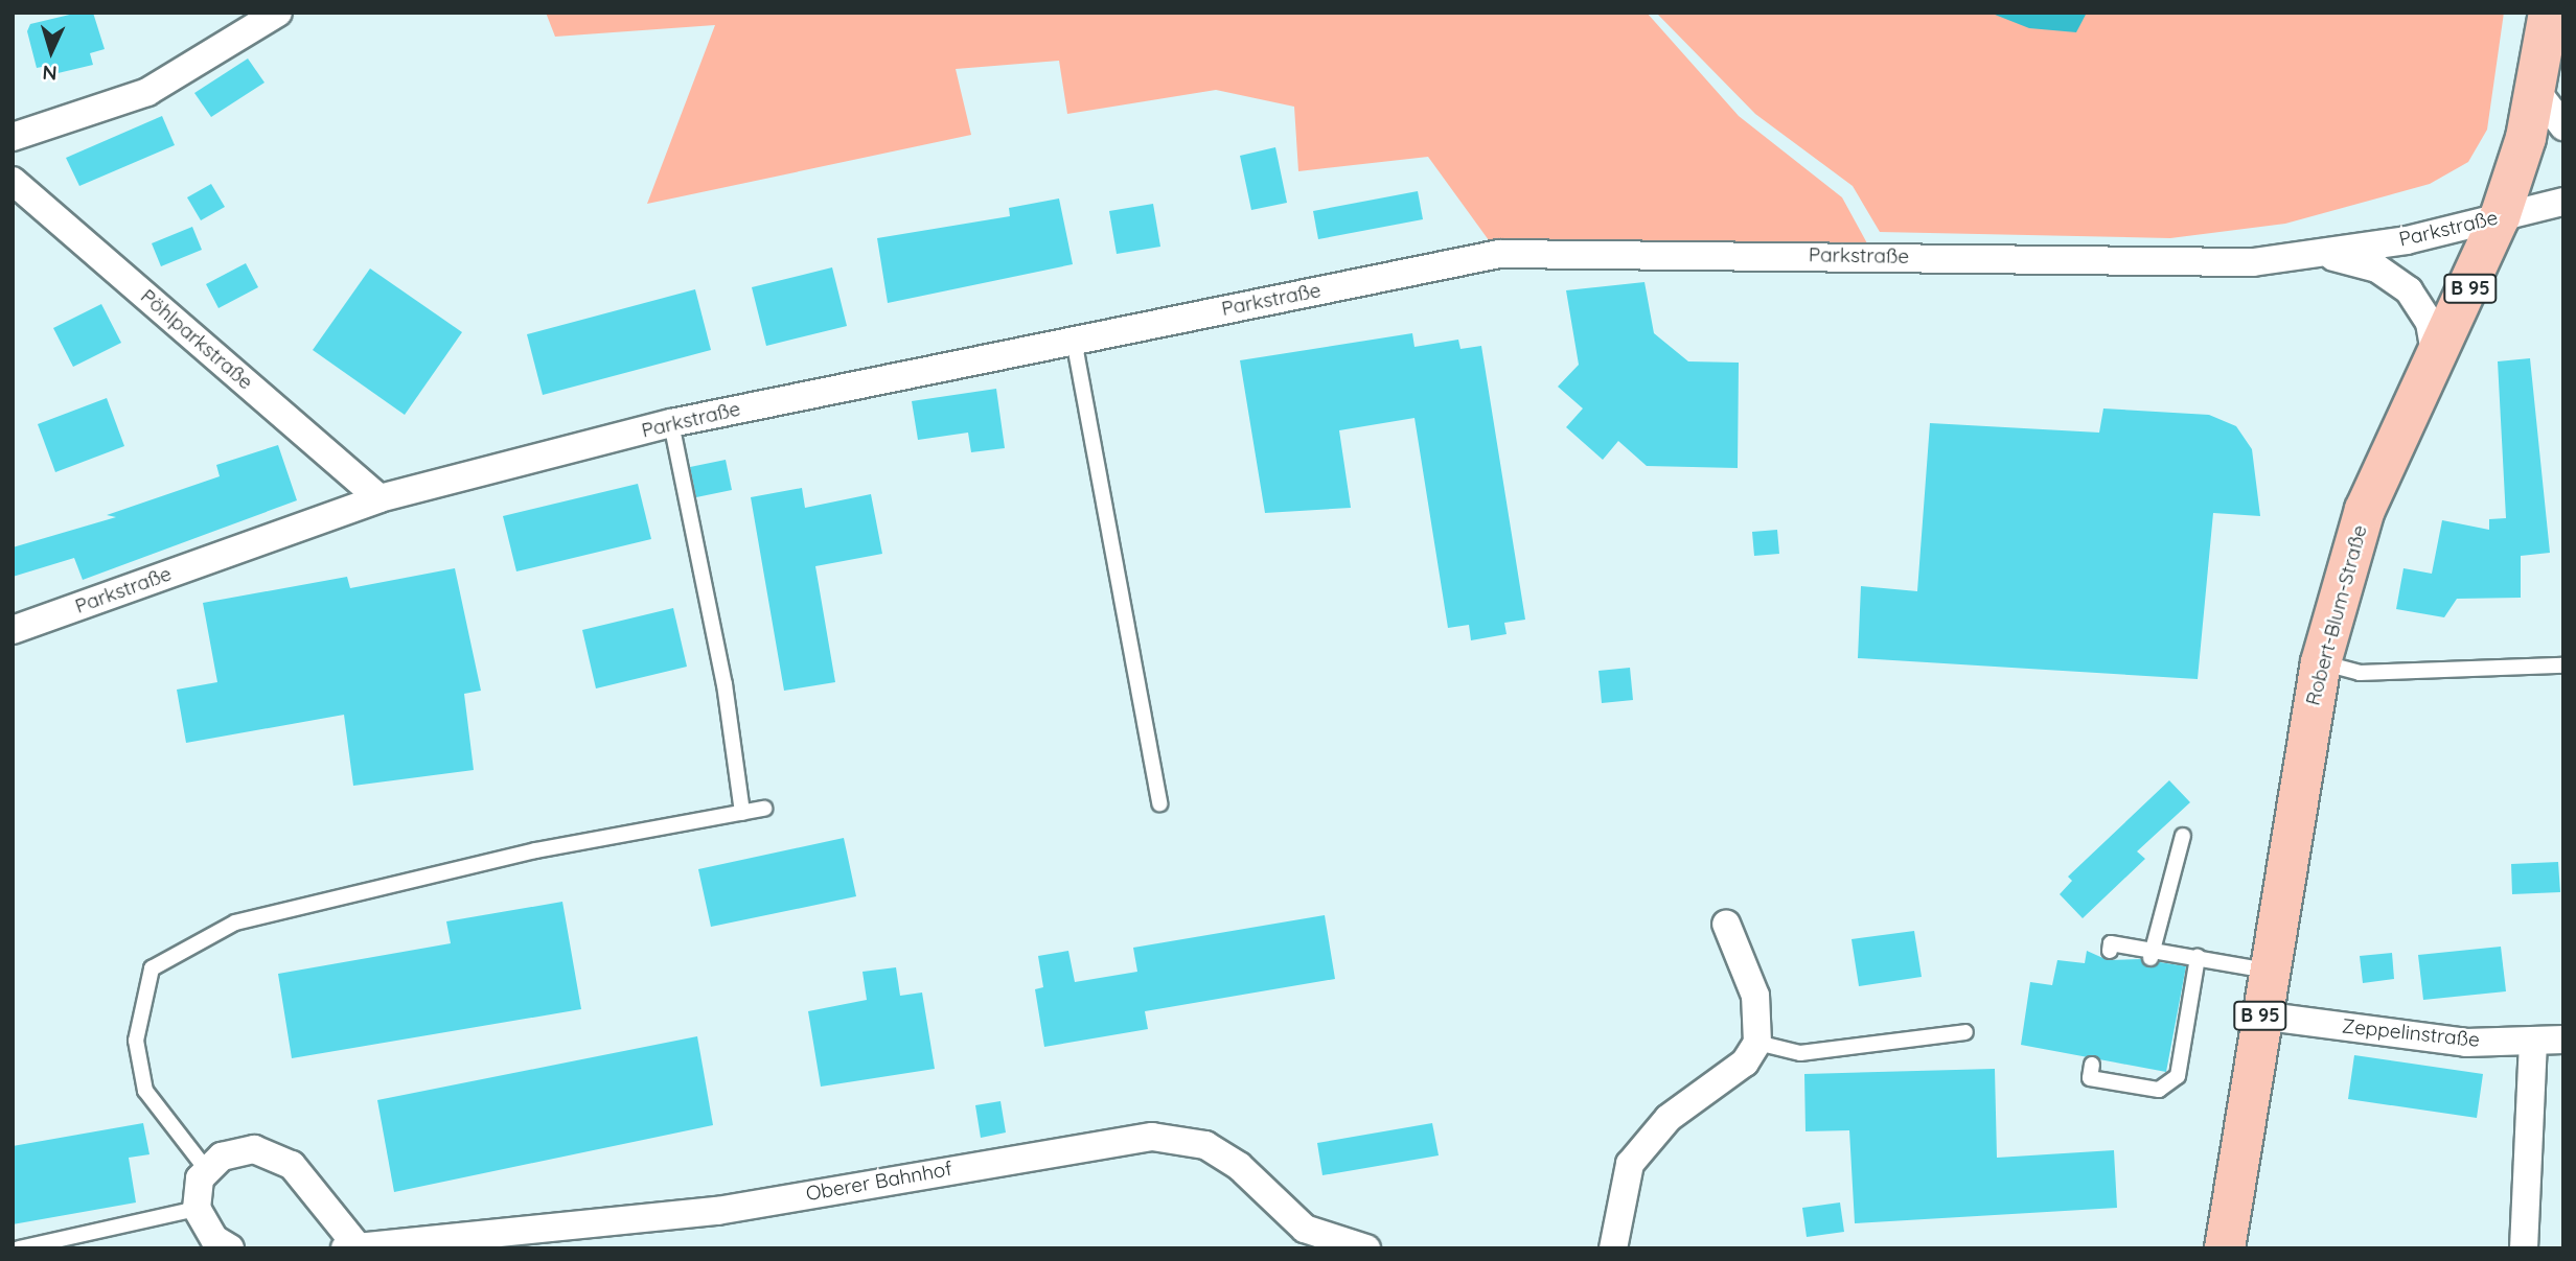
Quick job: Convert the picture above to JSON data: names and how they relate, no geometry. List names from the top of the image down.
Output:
{
  "streets": {
    "main road": ["B 95", "Robert-Blum-Straße"],
    "street": [
      "Parkstraße",
      "Pöhlparkstraße",
      "Zeppelinstraße",
      "Oberer Bahnhof"
    ]
  },
  "crossings": [
    ["Parkstraße", "Pöhlparkstraße"],
    ["Parkstraße", "Robert-Blum-Straße"],
    ["Robert-Blum-Straße", "Zeppelinstraße"]
  ],
  "north": "bottom"
}
